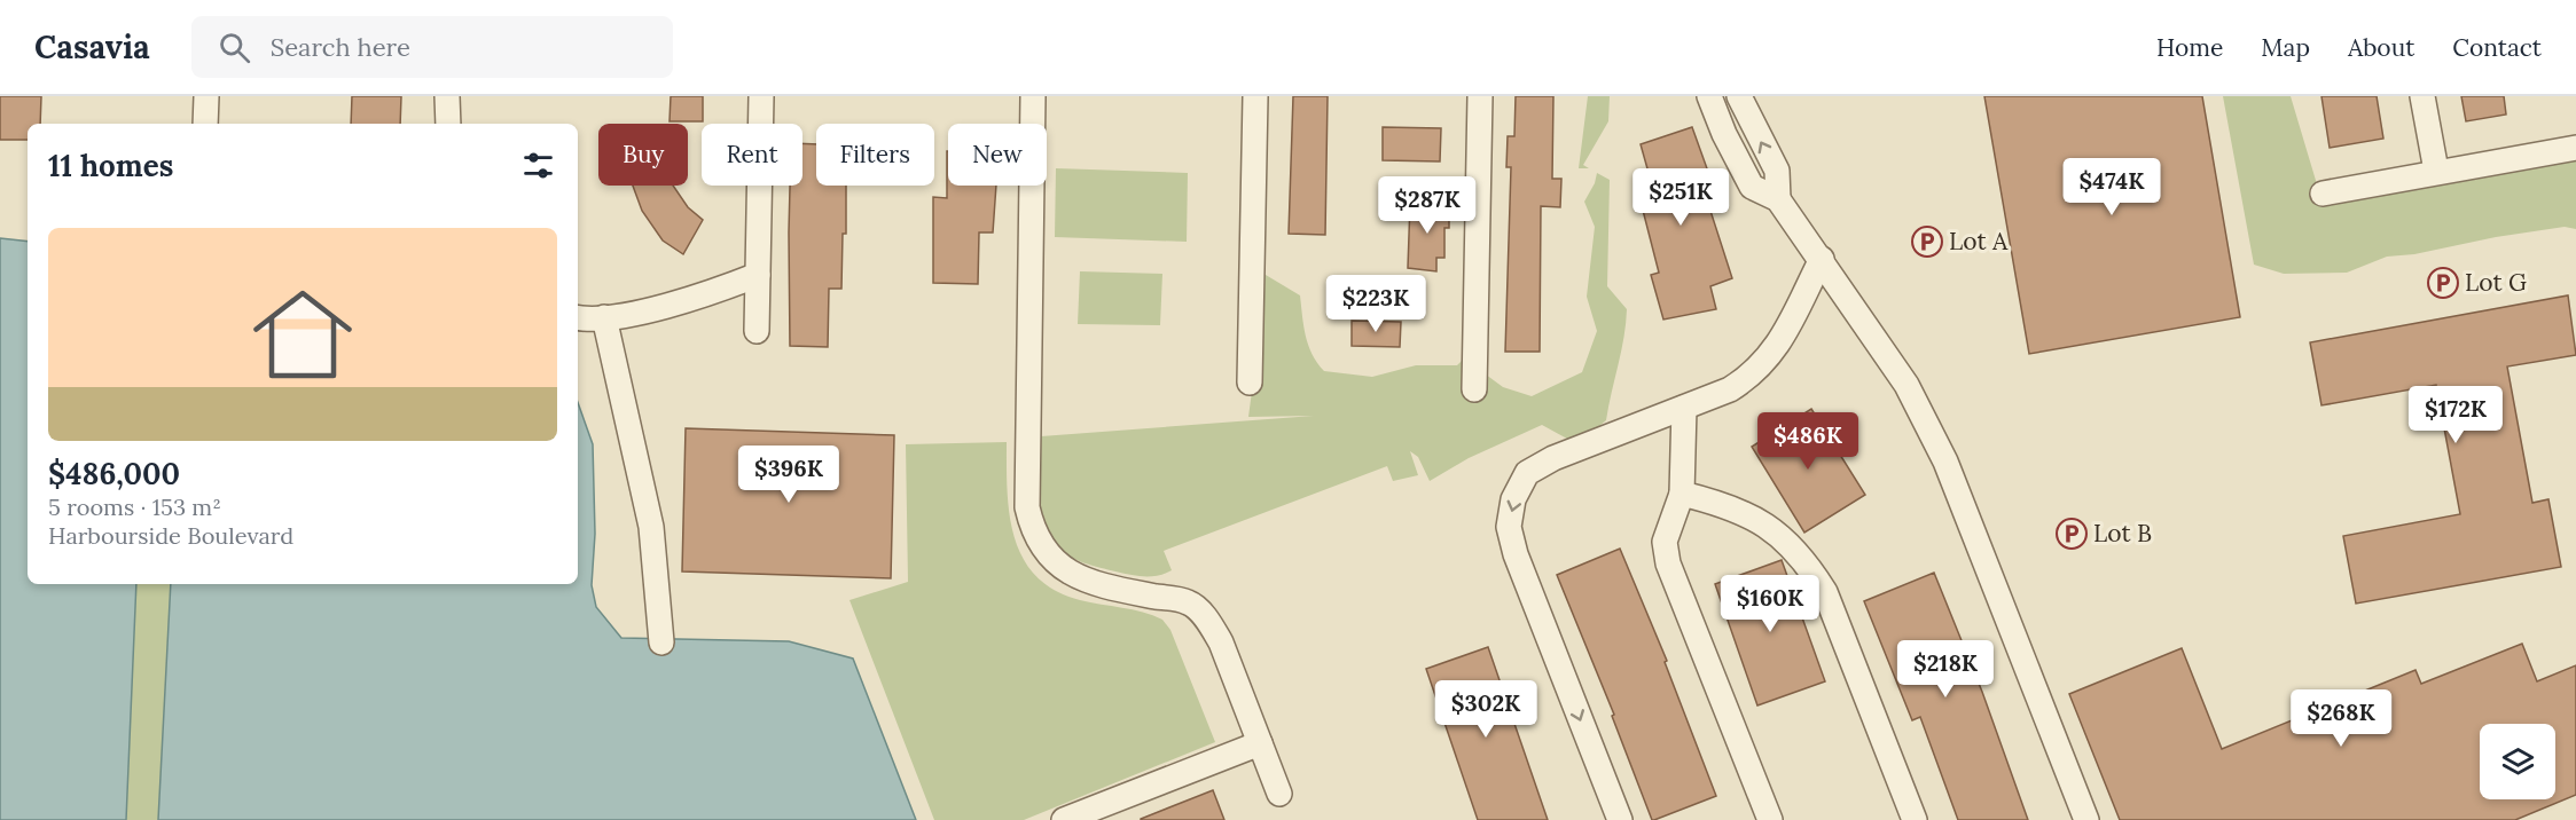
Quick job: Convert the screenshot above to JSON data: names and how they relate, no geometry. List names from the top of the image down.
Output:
{
  "places": {
    "parking": ["Lot A", "Lot G", "Lot B"]
  },
  "page": {
    "header": "Casavia",
    "search": "Search here",
    "nav": [
      "Home",
      "Map",
      "About",
      "Contact"
    ],
    "chip": [
      "Buy",
      "Rent",
      "Filters",
      "New"
    ],
    "heading": "11 homes",
    "price": [
      "$474K",
      "$251K",
      "$287K",
      "$223K",
      "$172K",
      "$486K",
      "$396K",
      "$160K",
      "$218K",
      "$302K",
      "$268K"
    ],
    "list": [
      {
        "name": "$486,000",
        "note": "5 rooms · 153 m² · Harbourside Boulevard"
      }
    ]
  }
}
